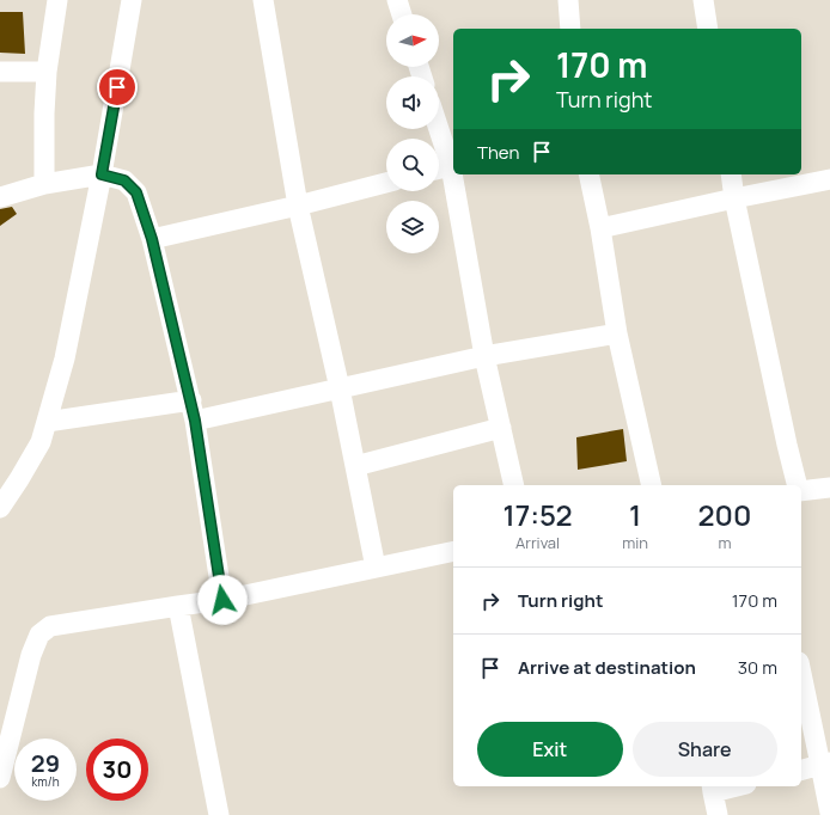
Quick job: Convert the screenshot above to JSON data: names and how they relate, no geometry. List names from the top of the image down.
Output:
{
  "north": "right",
  "page": {
    "turn": ["170 m", "Turn right"],
    "then": "Then",
    "eta": [
      "17:52",
      "Arrival",
      "1",
      "min",
      "200",
      "m"
    ],
    "list": [
      {
        "name": "Turn right",
        "value": "170 m"
      },
      {
        "name": "Arrive at destination",
        "value": "30 m"
      }
    ],
    "buttons": ["Exit", "Share"],
    "speed": "29 km/h",
    "limit": "30"
  }
}
